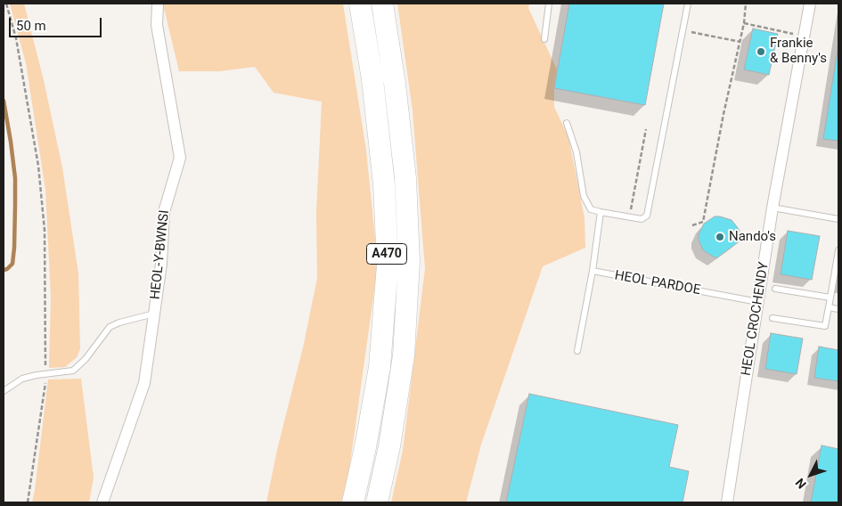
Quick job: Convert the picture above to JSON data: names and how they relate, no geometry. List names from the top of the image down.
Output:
{
  "streets": {
    "highway": ["A470"],
    "street": ["HEOL-Y-BWNSI", "HEOL CROCHENDY"],
    "lane": ["HEOL PARDOE"]
  },
  "crossings": [
    ["HEOL PARDOE", "HEOL CROCHENDY"]
  ],
  "places": ["Frankie & Benny's", "Nando's"],
  "scale_bar": "50 m",
  "north": "bottom left"
}
